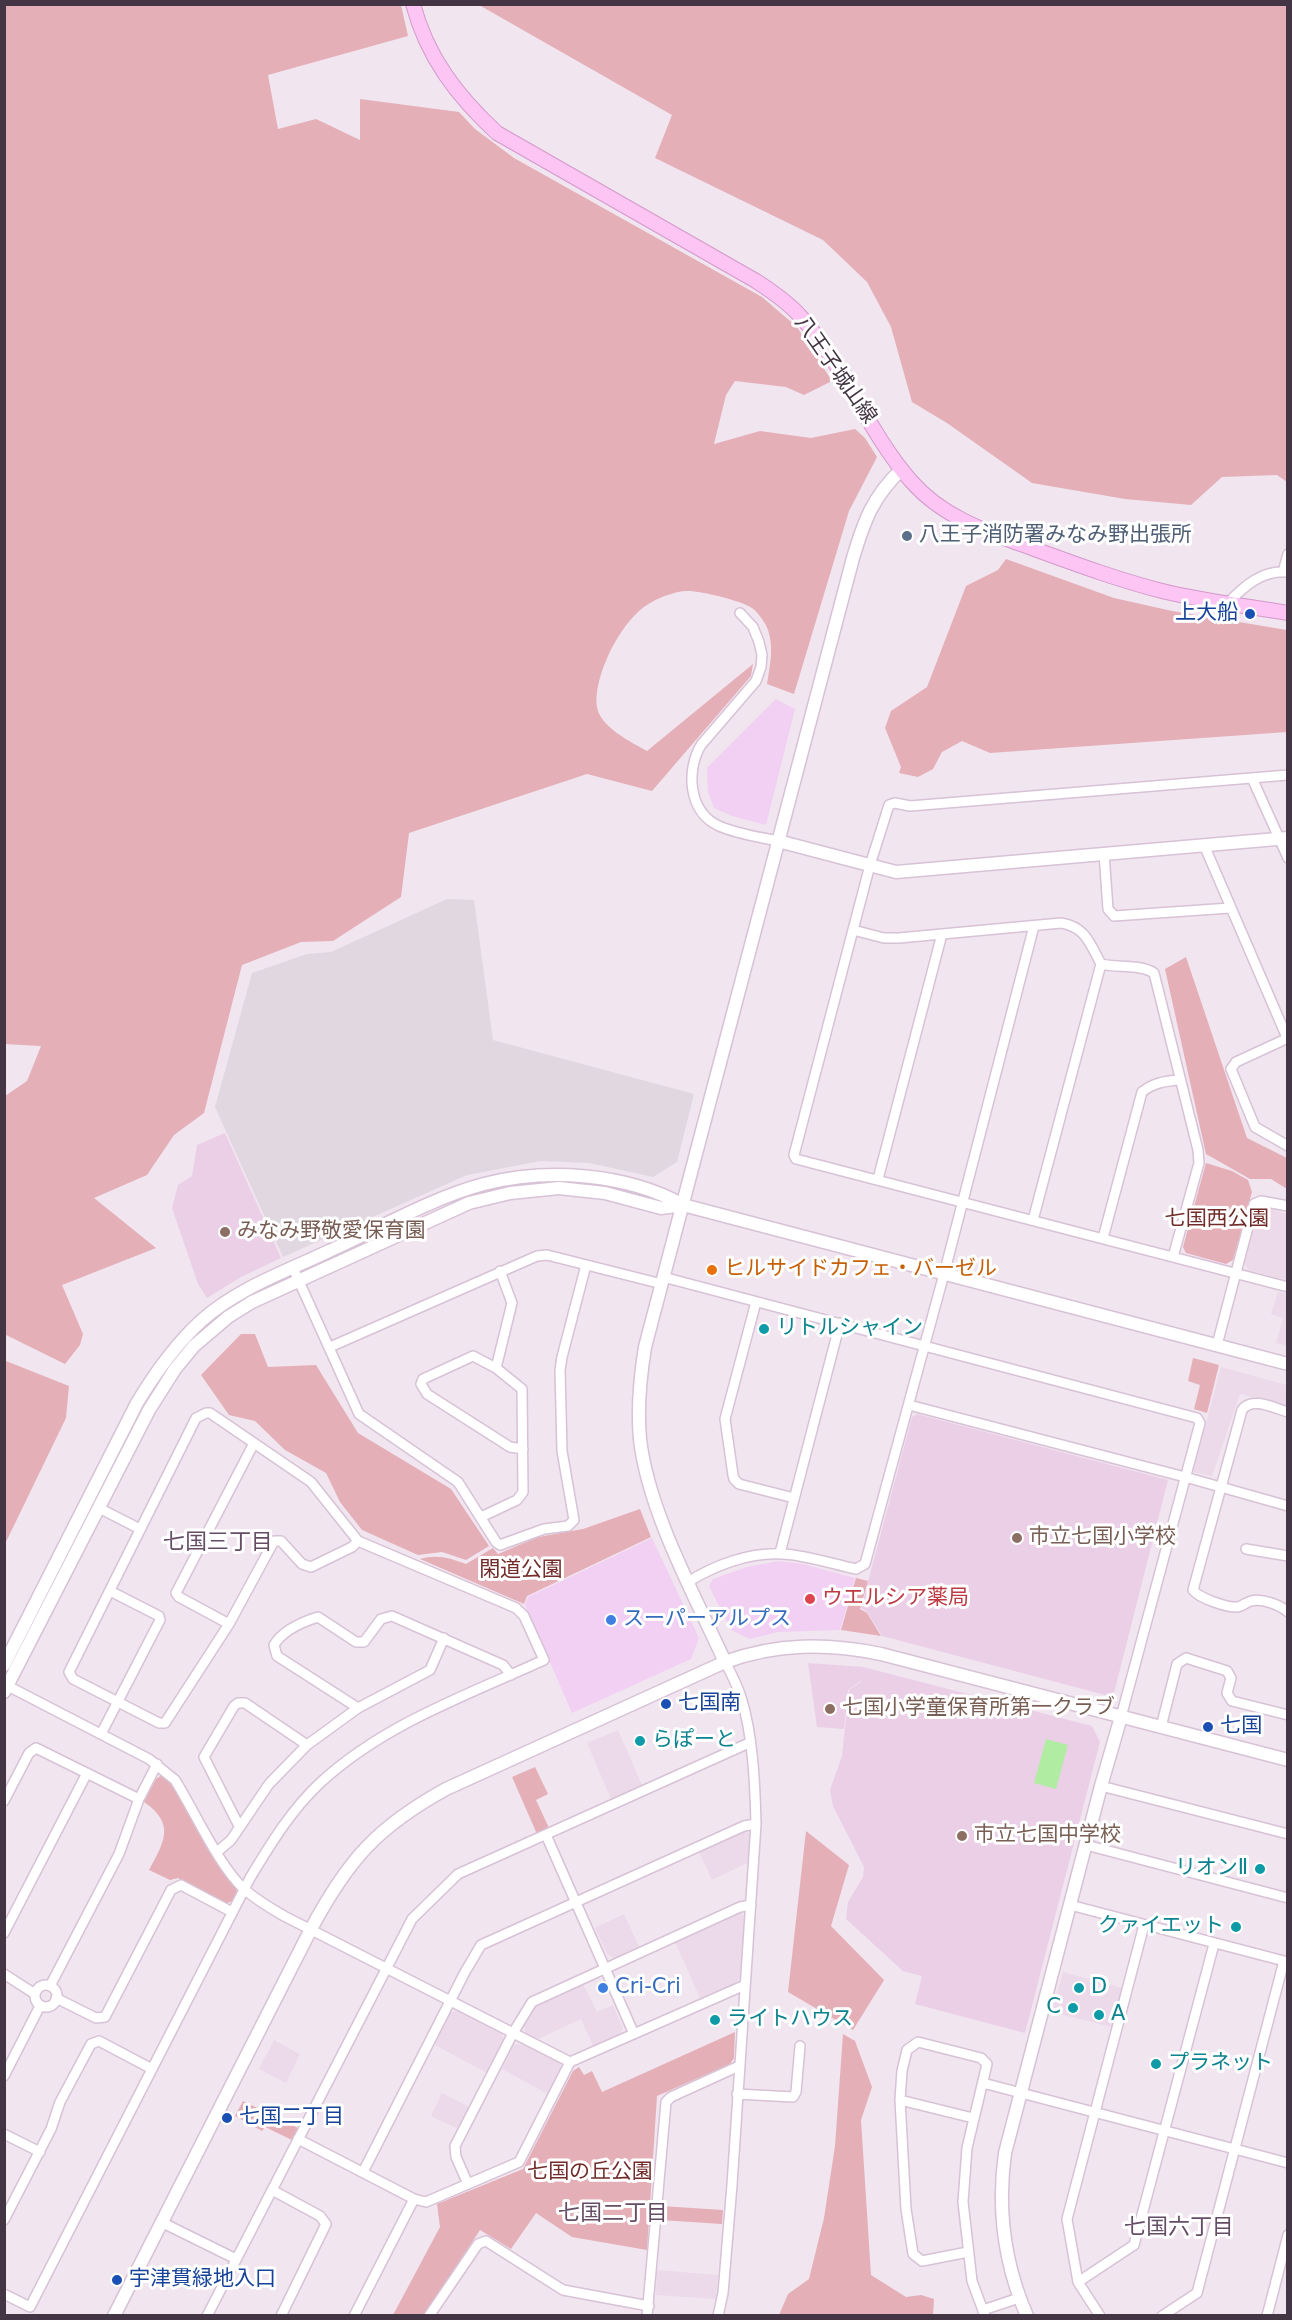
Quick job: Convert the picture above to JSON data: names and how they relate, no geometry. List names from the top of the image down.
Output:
{
  "streets": {
    "main road": ["八王子城山線"]
  },
  "districts": ["七国三丁目", "七国二丁目", "七国六丁目"],
  "parks": ["七国西公園", "閑道公園", "七国の丘公園"],
  "places": [
    "八王子消防署みなみ野出張所",
    "上大船",
    "みなみ野敬愛保育園",
    "ヒルサイドカフェ・バーゼル",
    "リトルシャイン",
    "市立七国小学校",
    "ウエルシア薬局",
    "スーパーアルプス",
    "七国南",
    "七国小学童保育所第一クラブ",
    "七国",
    "らぽーと",
    "市立七国中学校",
    "リオンⅡ",
    "クァイエット",
    "Cri-Cri",
    "D",
    "C",
    "A",
    "ライトハウス",
    "プラネット",
    "七国二丁目",
    "宇津貫緑地入口"
  ]
}
